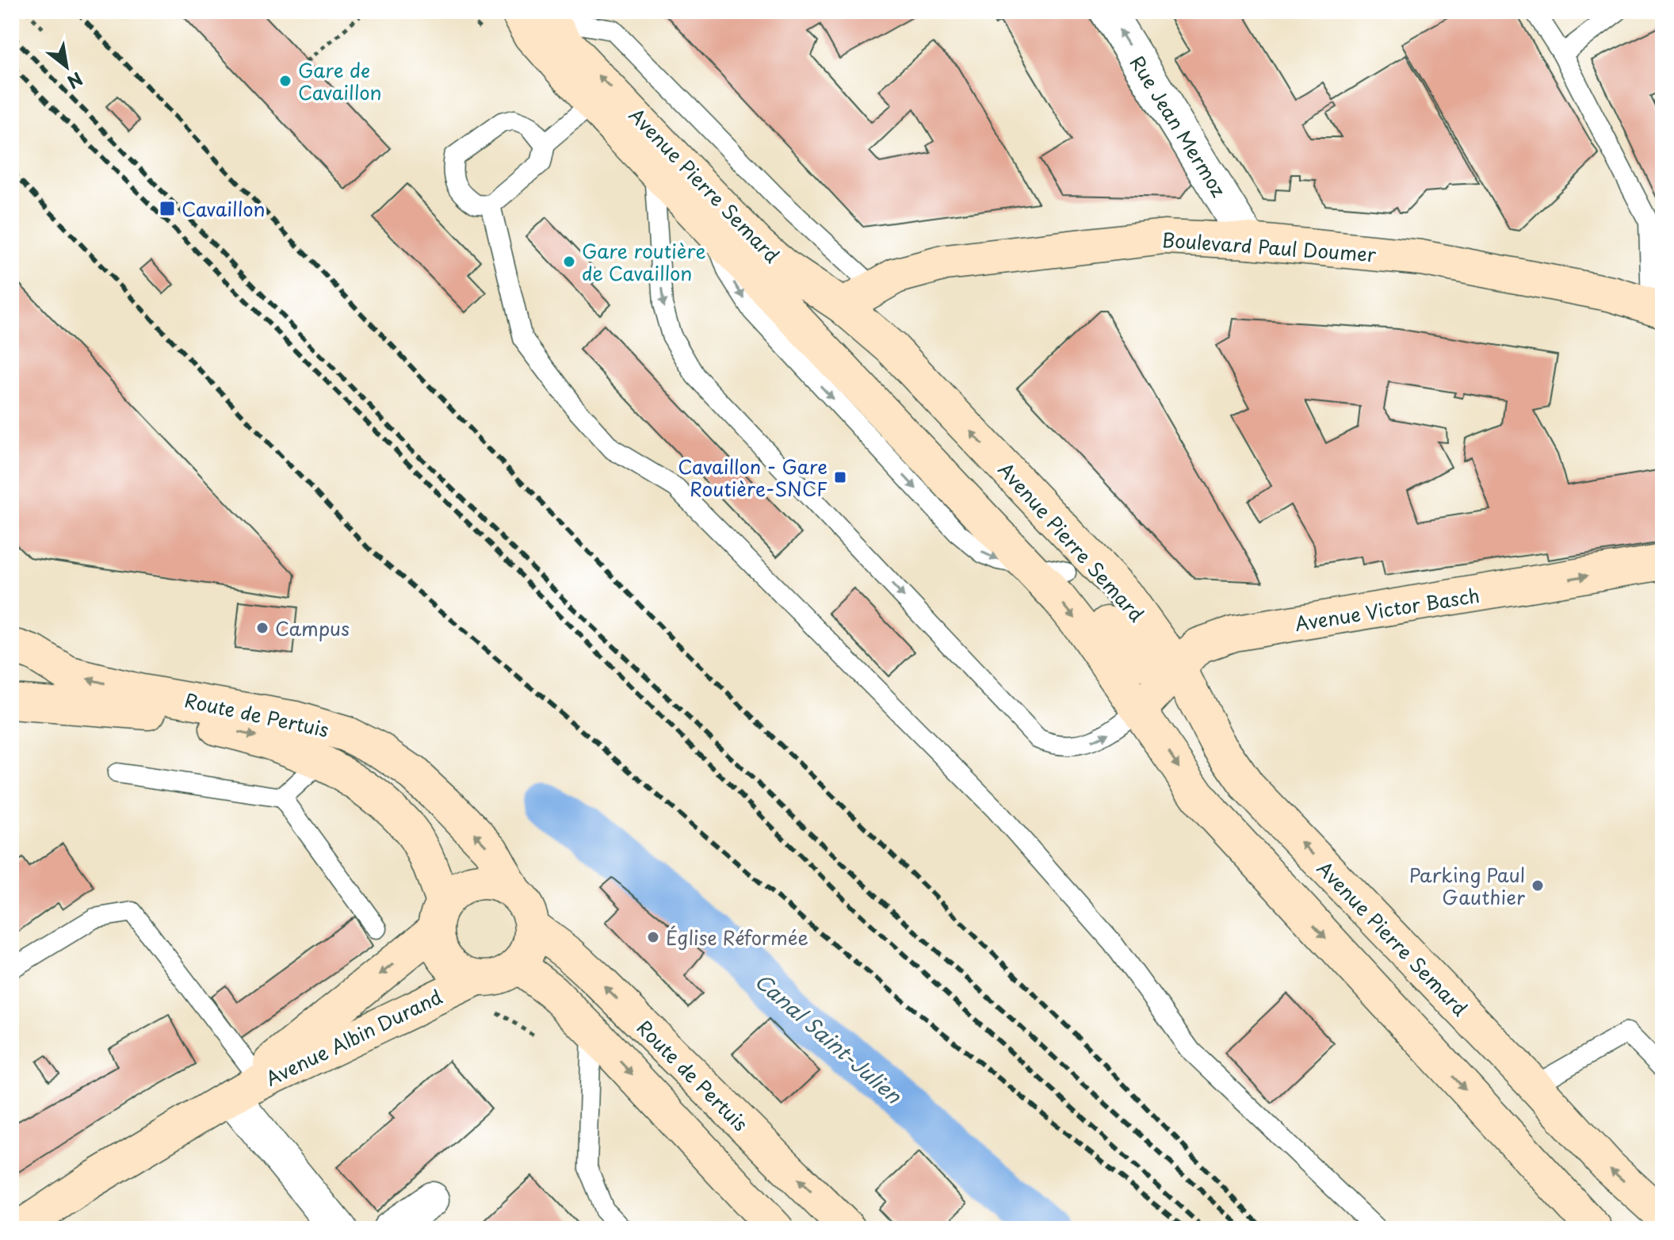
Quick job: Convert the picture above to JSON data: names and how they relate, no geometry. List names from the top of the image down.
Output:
{
  "streets": {
    "main road": [
      "Avenue Pierre Semard",
      "Boulevard Paul Doumer",
      "Avenue Victor Basch",
      "Route de Pertuis",
      "Avenue Albin Durand"
    ],
    "street": ["Rue Jean Mermoz"]
  },
  "crossings": [
    ["Rue Jean Mermoz", "Boulevard Paul Doumer"],
    ["Avenue Pierre Semard", "Boulevard Paul Doumer"],
    ["Avenue Pierre Semard", "Avenue Victor Basch"],
    ["Route de Pertuis", "Avenue Albin Durand"]
  ],
  "one_way": ["Rue Jean Mermoz", "Avenue Victor Basch"],
  "water": ["Canal Saint-Julien"],
  "places": {
    "other": [
      "Gare de Cavaillon",
      "Gare routière de Cavaillon",
      "Campus",
      "Parking Paul Gauthier",
      "Église Réformée"
    ],
    "transit": ["Cavaillon", "Cavaillon - Gare Routière-SNCF"]
  },
  "north": "bottom right"
}
